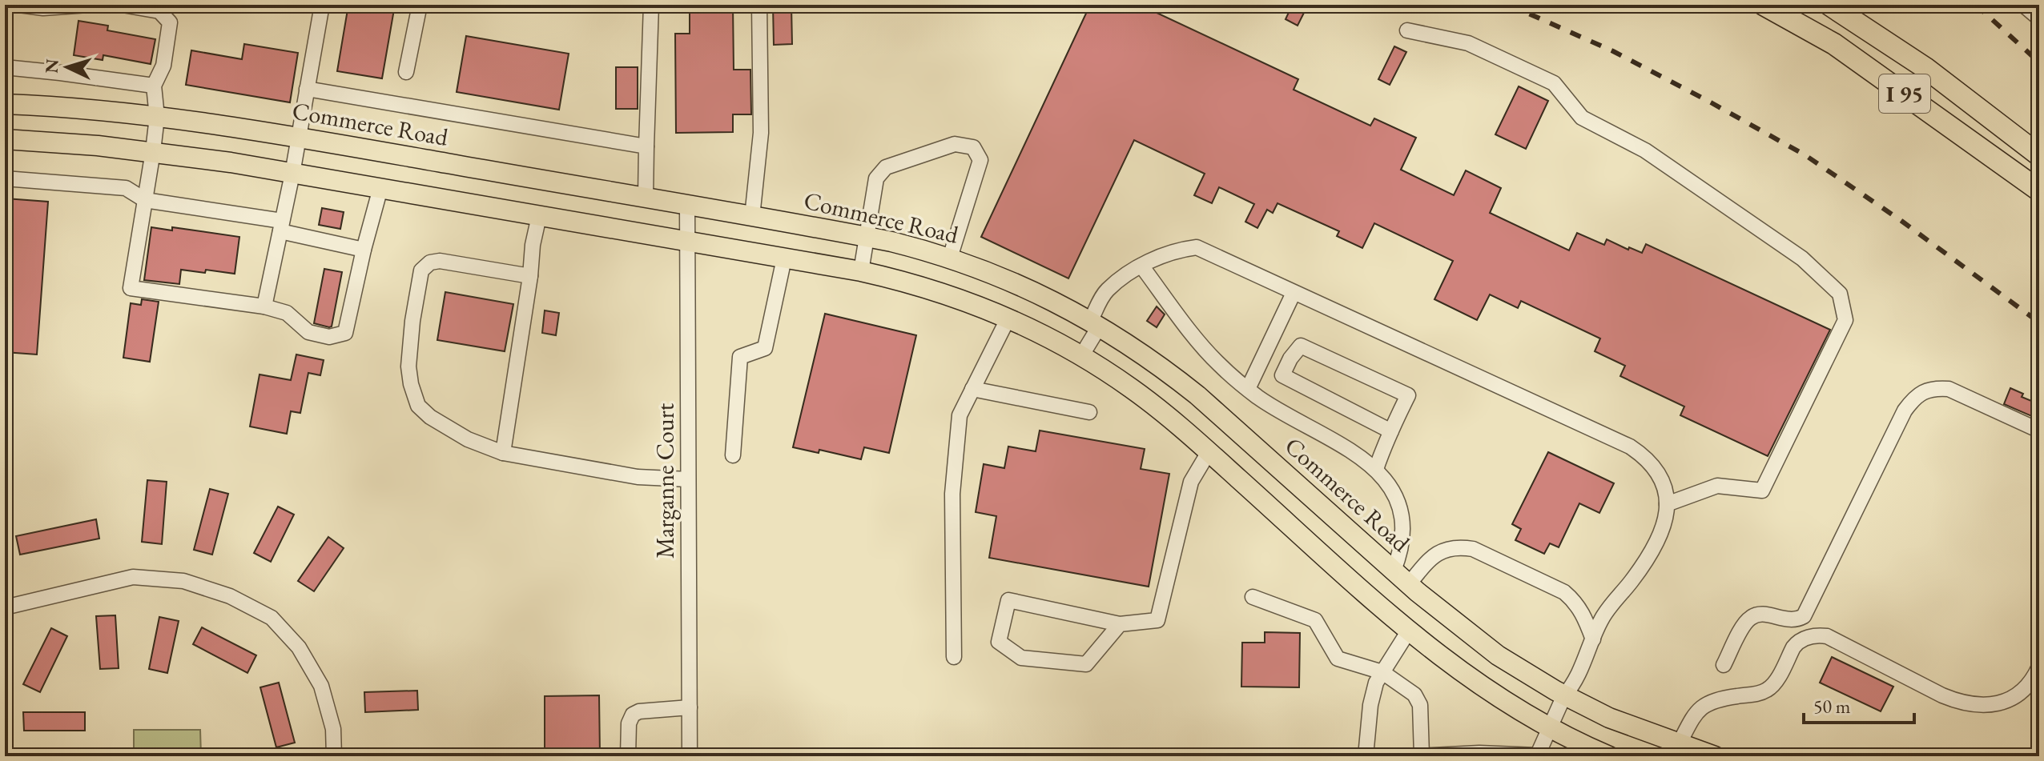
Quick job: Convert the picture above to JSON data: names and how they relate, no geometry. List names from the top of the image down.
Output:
{
  "streets": {
    "highway": ["I 95"],
    "main road": ["Commerce Road"],
    "street": ["Marganne Court"]
  },
  "crossings": [
    ["Commerce Road", "Marganne Court"]
  ],
  "scale_bar": "50 m",
  "north": "left"
}
